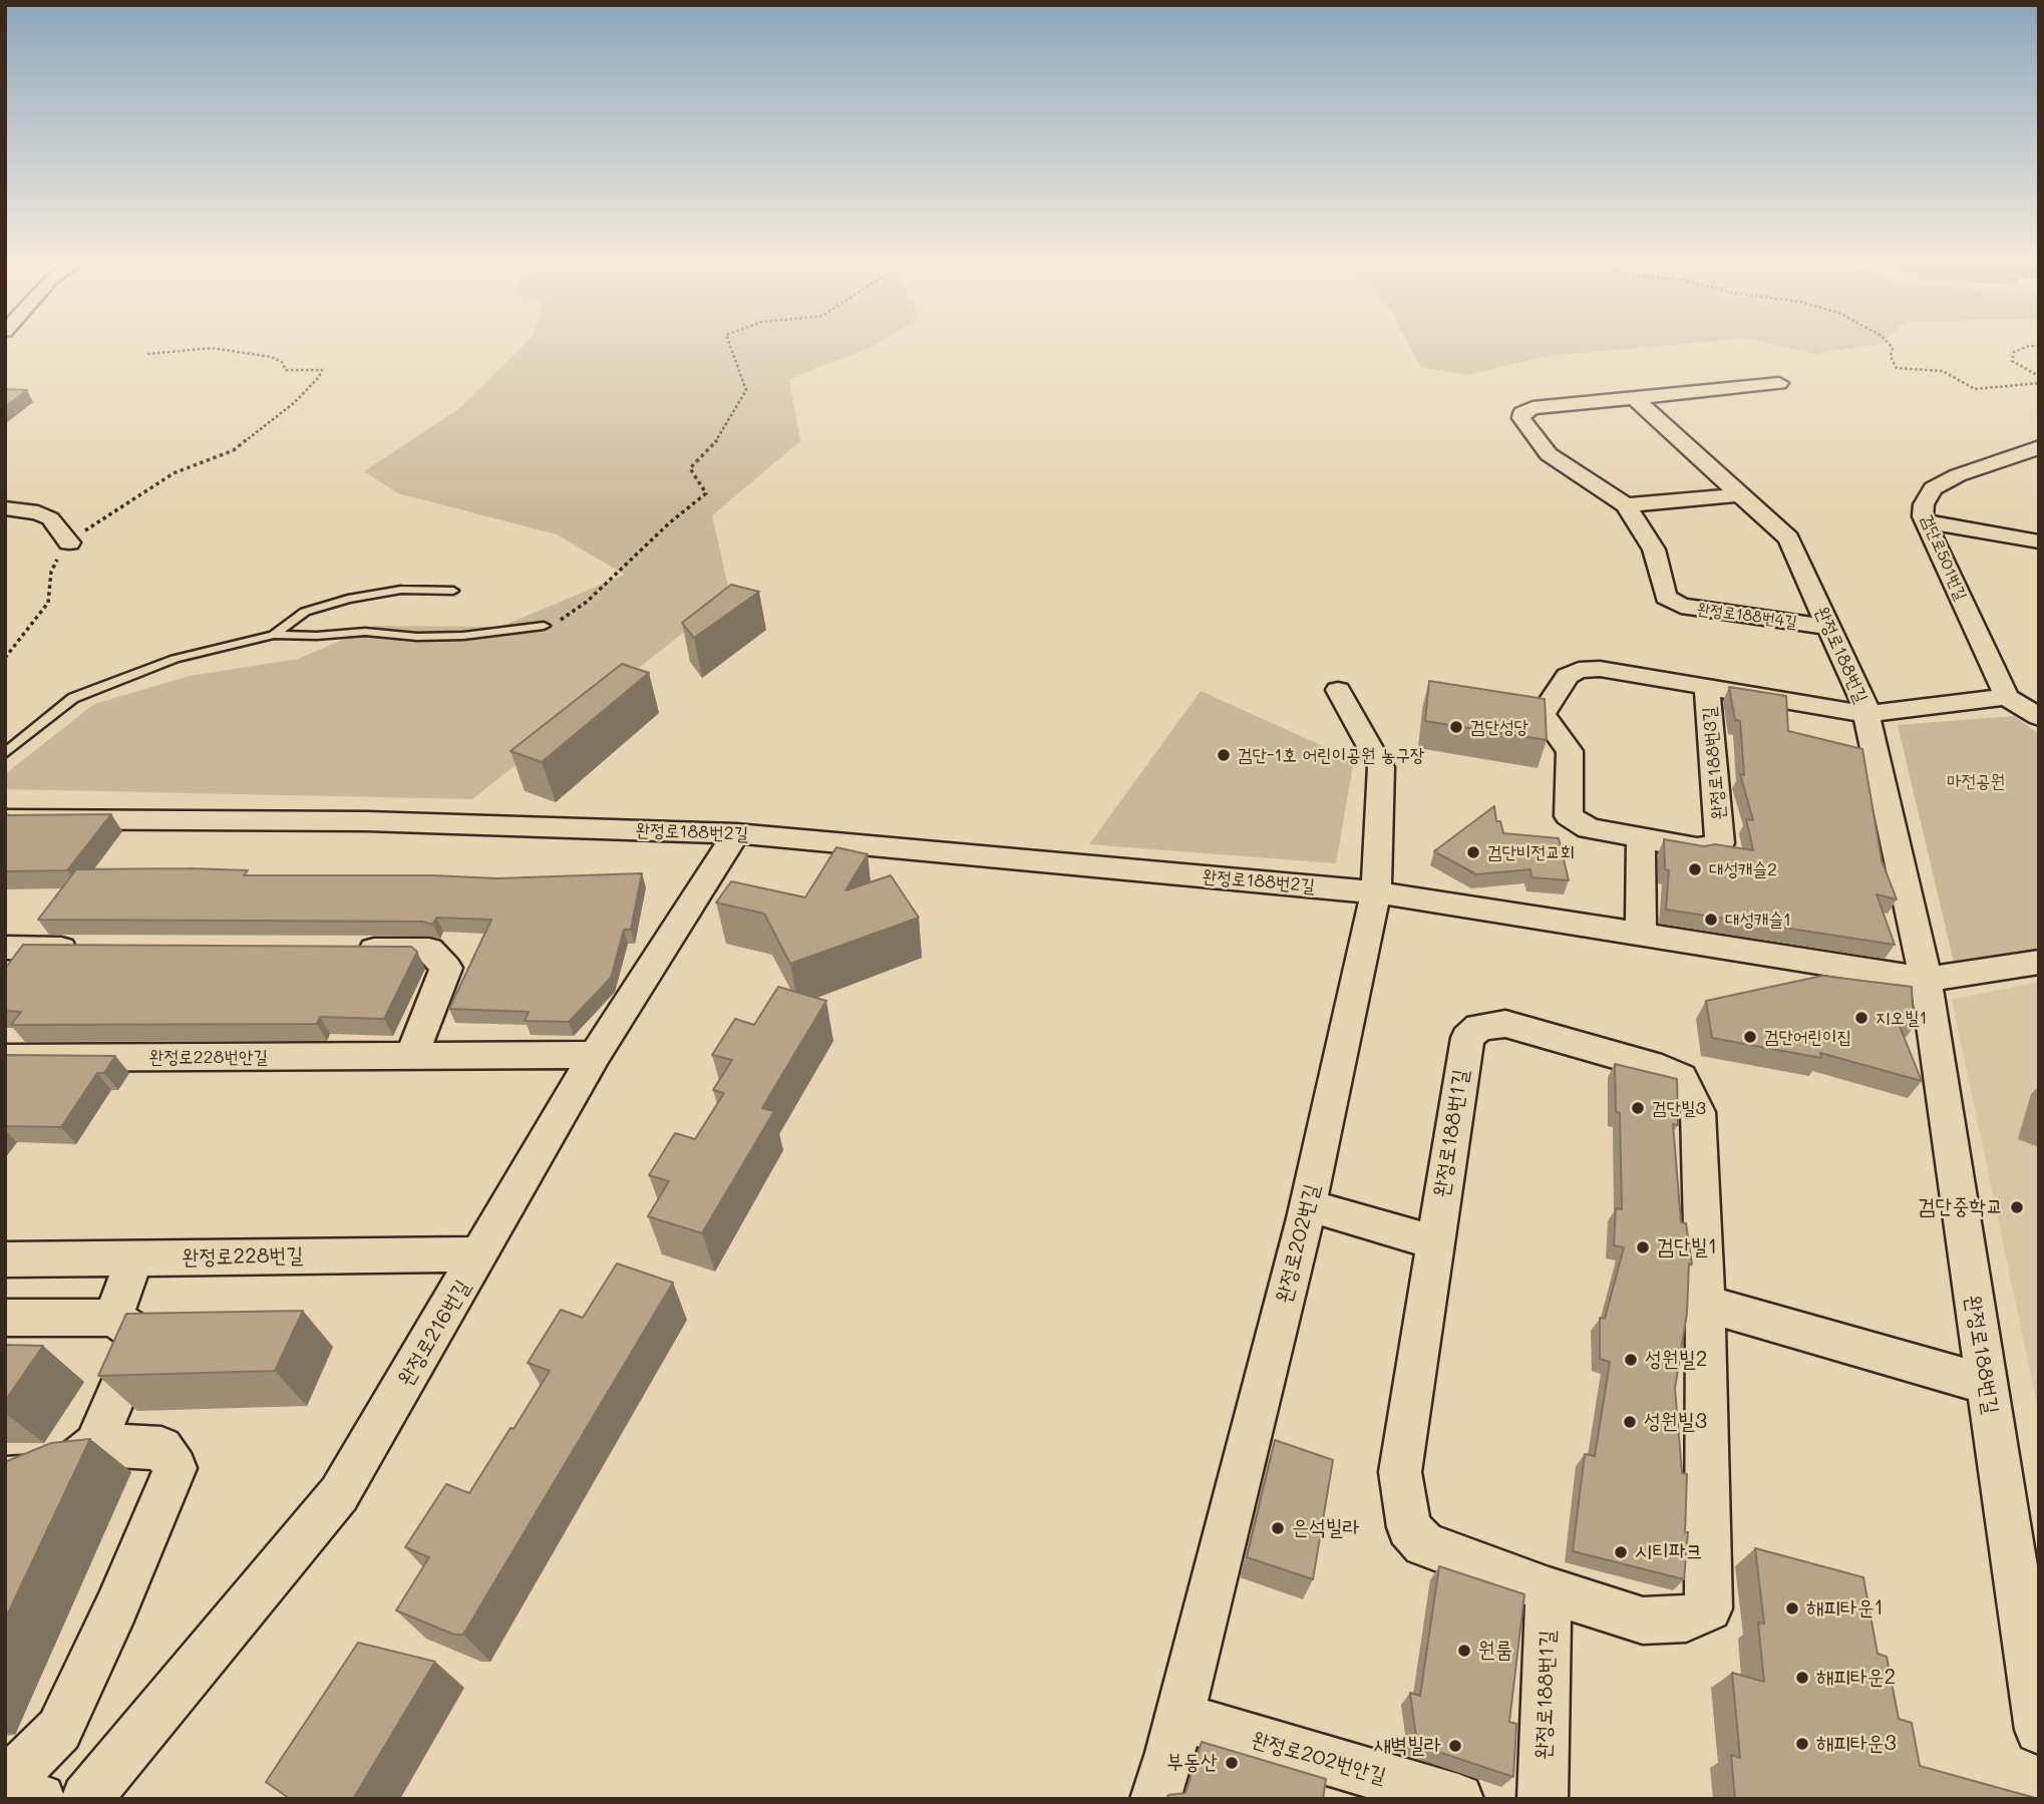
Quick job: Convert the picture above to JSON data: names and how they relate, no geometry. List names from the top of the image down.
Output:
{
  "streets": {
    "street": [
      "검단로501번길",
      "완정로188번4길",
      "완정로188번길",
      "완정로188번3길",
      "완정로188번2길",
      "완정로228번안길",
      "완정로188번1길",
      "완정로202번길",
      "완정로228번길",
      "완정로216번길",
      "완정로202번안길"
    ]
  },
  "crossings": [
    ["검단로501번길", "완정로188번3길"],
    ["완정로188번4길", "완정로188번길"],
    ["완정로188번길", "완정로188번3길"],
    ["완정로188번2길", "완정로202번길"],
    ["완정로188번2길", "완정로216번길"],
    ["완정로228번안길", "완정로216번길"],
    ["완정로202번길", "완정로202번안길"],
    ["완정로228번길", "완정로216번길"]
  ],
  "parks": ["마전공원"],
  "places": [
    "검단성당",
    "검단-1호 어린이공원 농구장",
    "검단비전교회",
    "대성캐슬2",
    "대성캐슬1",
    "지오빌1",
    "검단어린이집",
    "검단빌3",
    "검단중학교",
    "검단빌1",
    "성원빌2",
    "성원빌3",
    "은석빌라",
    "시티파크",
    "해피타운1",
    "원룸",
    "해피타운2",
    "해피타운3",
    "새벽빌라",
    "부동산"
  ]
}
